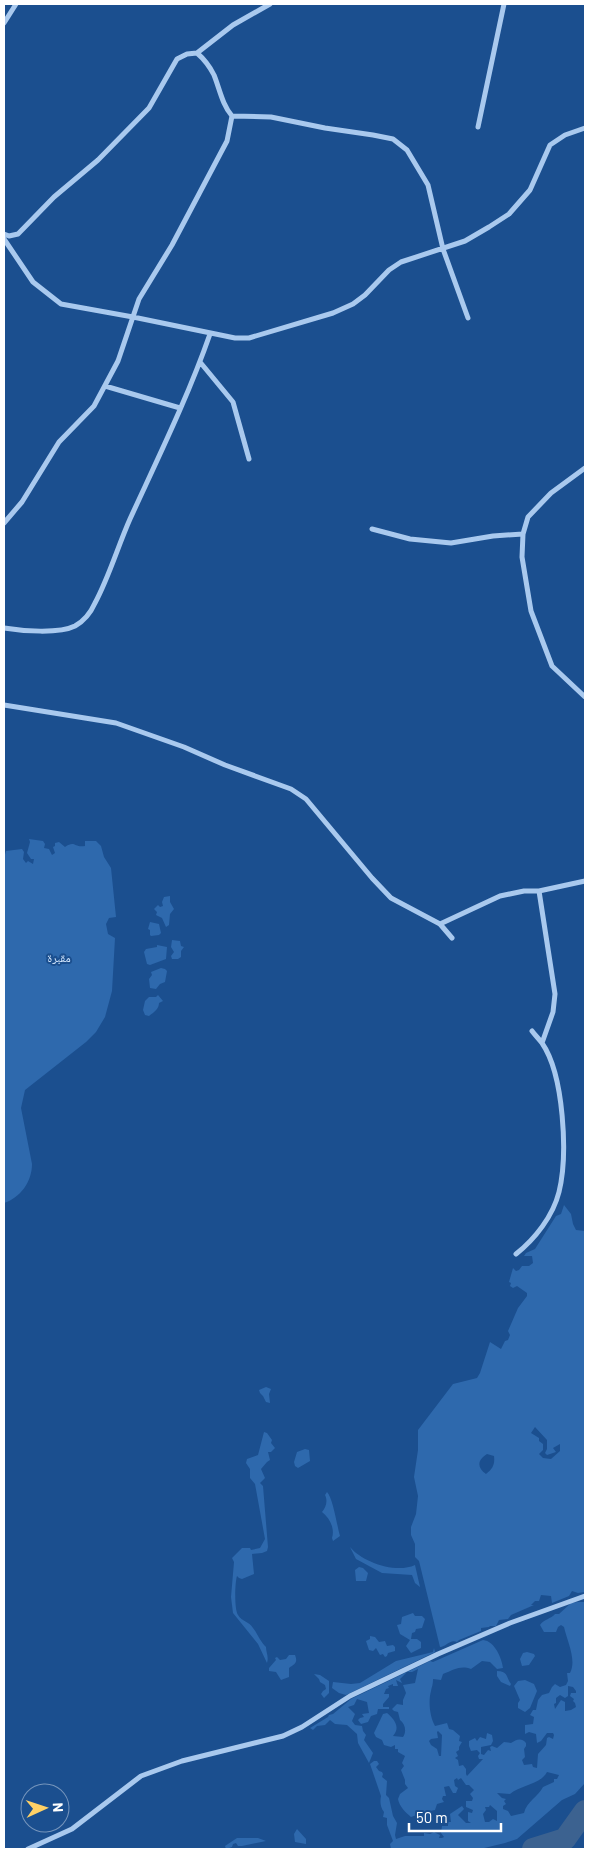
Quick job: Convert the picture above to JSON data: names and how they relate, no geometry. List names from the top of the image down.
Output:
{
  "parks": ["مقبرة"],
  "scale_bar": "50 m",
  "north": "right"
}
